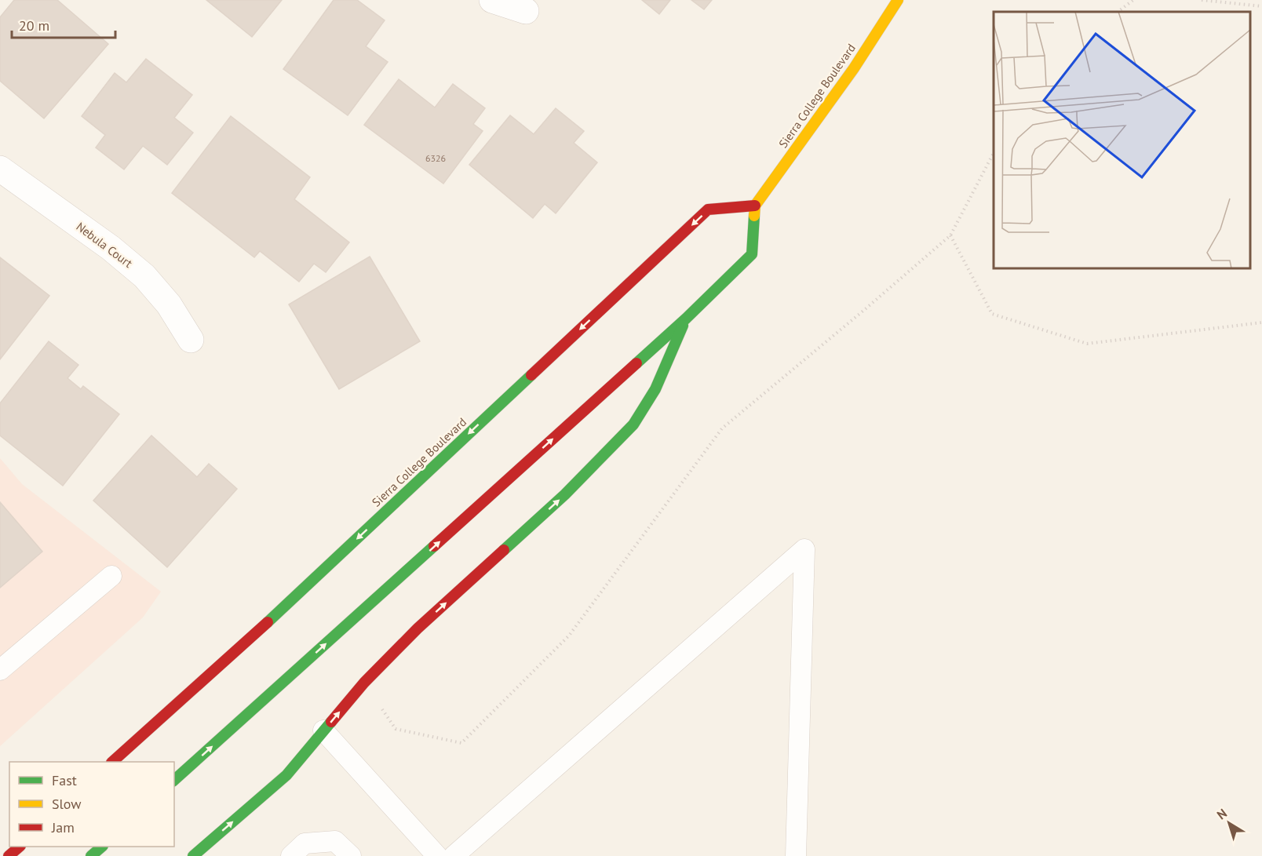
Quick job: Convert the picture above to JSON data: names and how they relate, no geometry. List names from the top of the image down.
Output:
{
  "streets": {
    "main road": ["Sierra College Boulevard"],
    "street": ["Nebula Court"]
  },
  "house_numbers": ["6326"],
  "legend": ["Fast", "Slow", "Jam"],
  "scale_bar": "20 m",
  "north": "top left"
}
